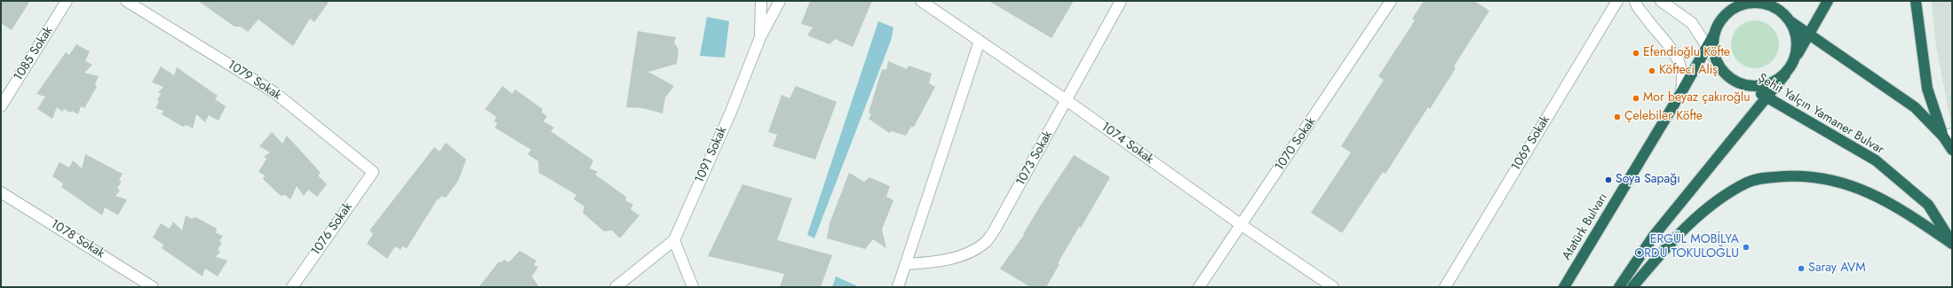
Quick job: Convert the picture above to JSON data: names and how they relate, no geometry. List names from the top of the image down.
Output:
{
  "streets": {
    "highway": ["Şehit Yalçın Yamaner Bulvar", "Atatürk Bulvarı"],
    "street": [
      "1085 Sokak",
      "1079 Sokak",
      "1074 Sokak",
      "1069 Sokak",
      "1070 Sokak",
      "1091 Sokak",
      "1073 Sokak",
      "1076 Sokak",
      "1078 Sokak"
    ]
  },
  "crossings": [
    ["1079 Sokak", "1076 Sokak"],
    ["Şehit Yalçın Yamaner Bulvar", "Atatürk Bulvarı"],
    ["1074 Sokak", "1070 Sokak"],
    ["1074 Sokak", "1073 Sokak"]
  ],
  "places": [
    "Efendioğlu Köfte",
    "Köfteci Aliş",
    "Mor beyaz çakıroğlu",
    "Çelebiler Köfte",
    "Soya Sapağı",
    "ERGÜL MOBİLYA ORDU TOKULOĞLU",
    "Saray AVM"
  ]
}
